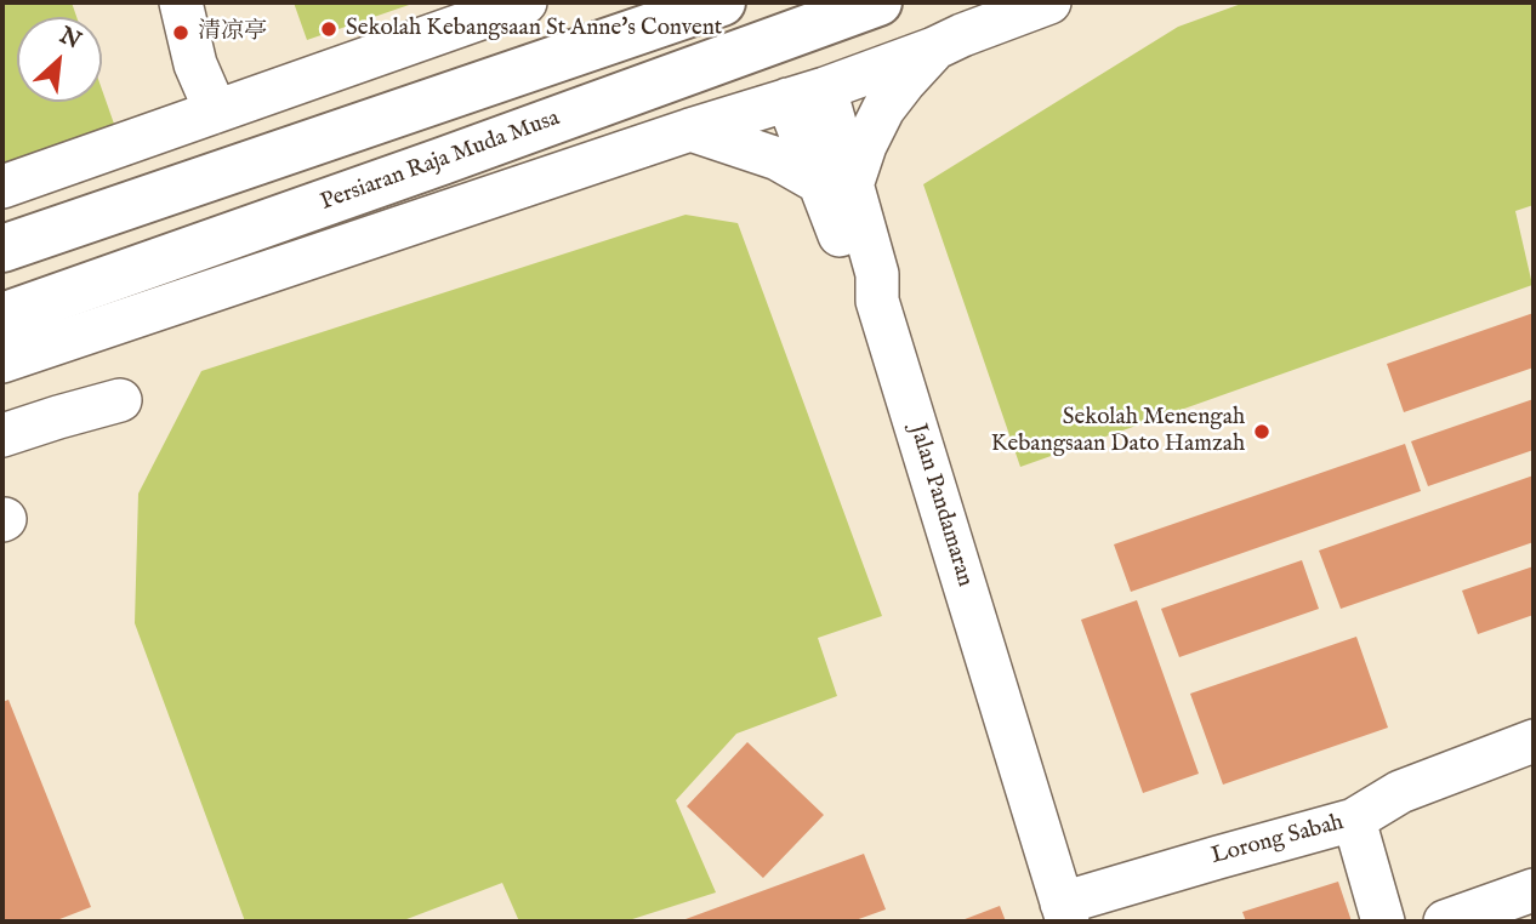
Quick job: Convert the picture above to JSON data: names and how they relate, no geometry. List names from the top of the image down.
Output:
{
  "streets": {
    "main road": ["Persiaran Raja Muda Musa"],
    "street": ["Jalan Pandamaran", "Lorong Sabah"]
  },
  "crossings": [
    ["Jalan Pandamaran", "Lorong Sabah"]
  ],
  "places": ["Sekolah Kebangsaan St Anne's Convent", "清凉亭", "Sekolah Menengah Kebangsaan Dato Hamzah"],
  "north": "top right"
}
